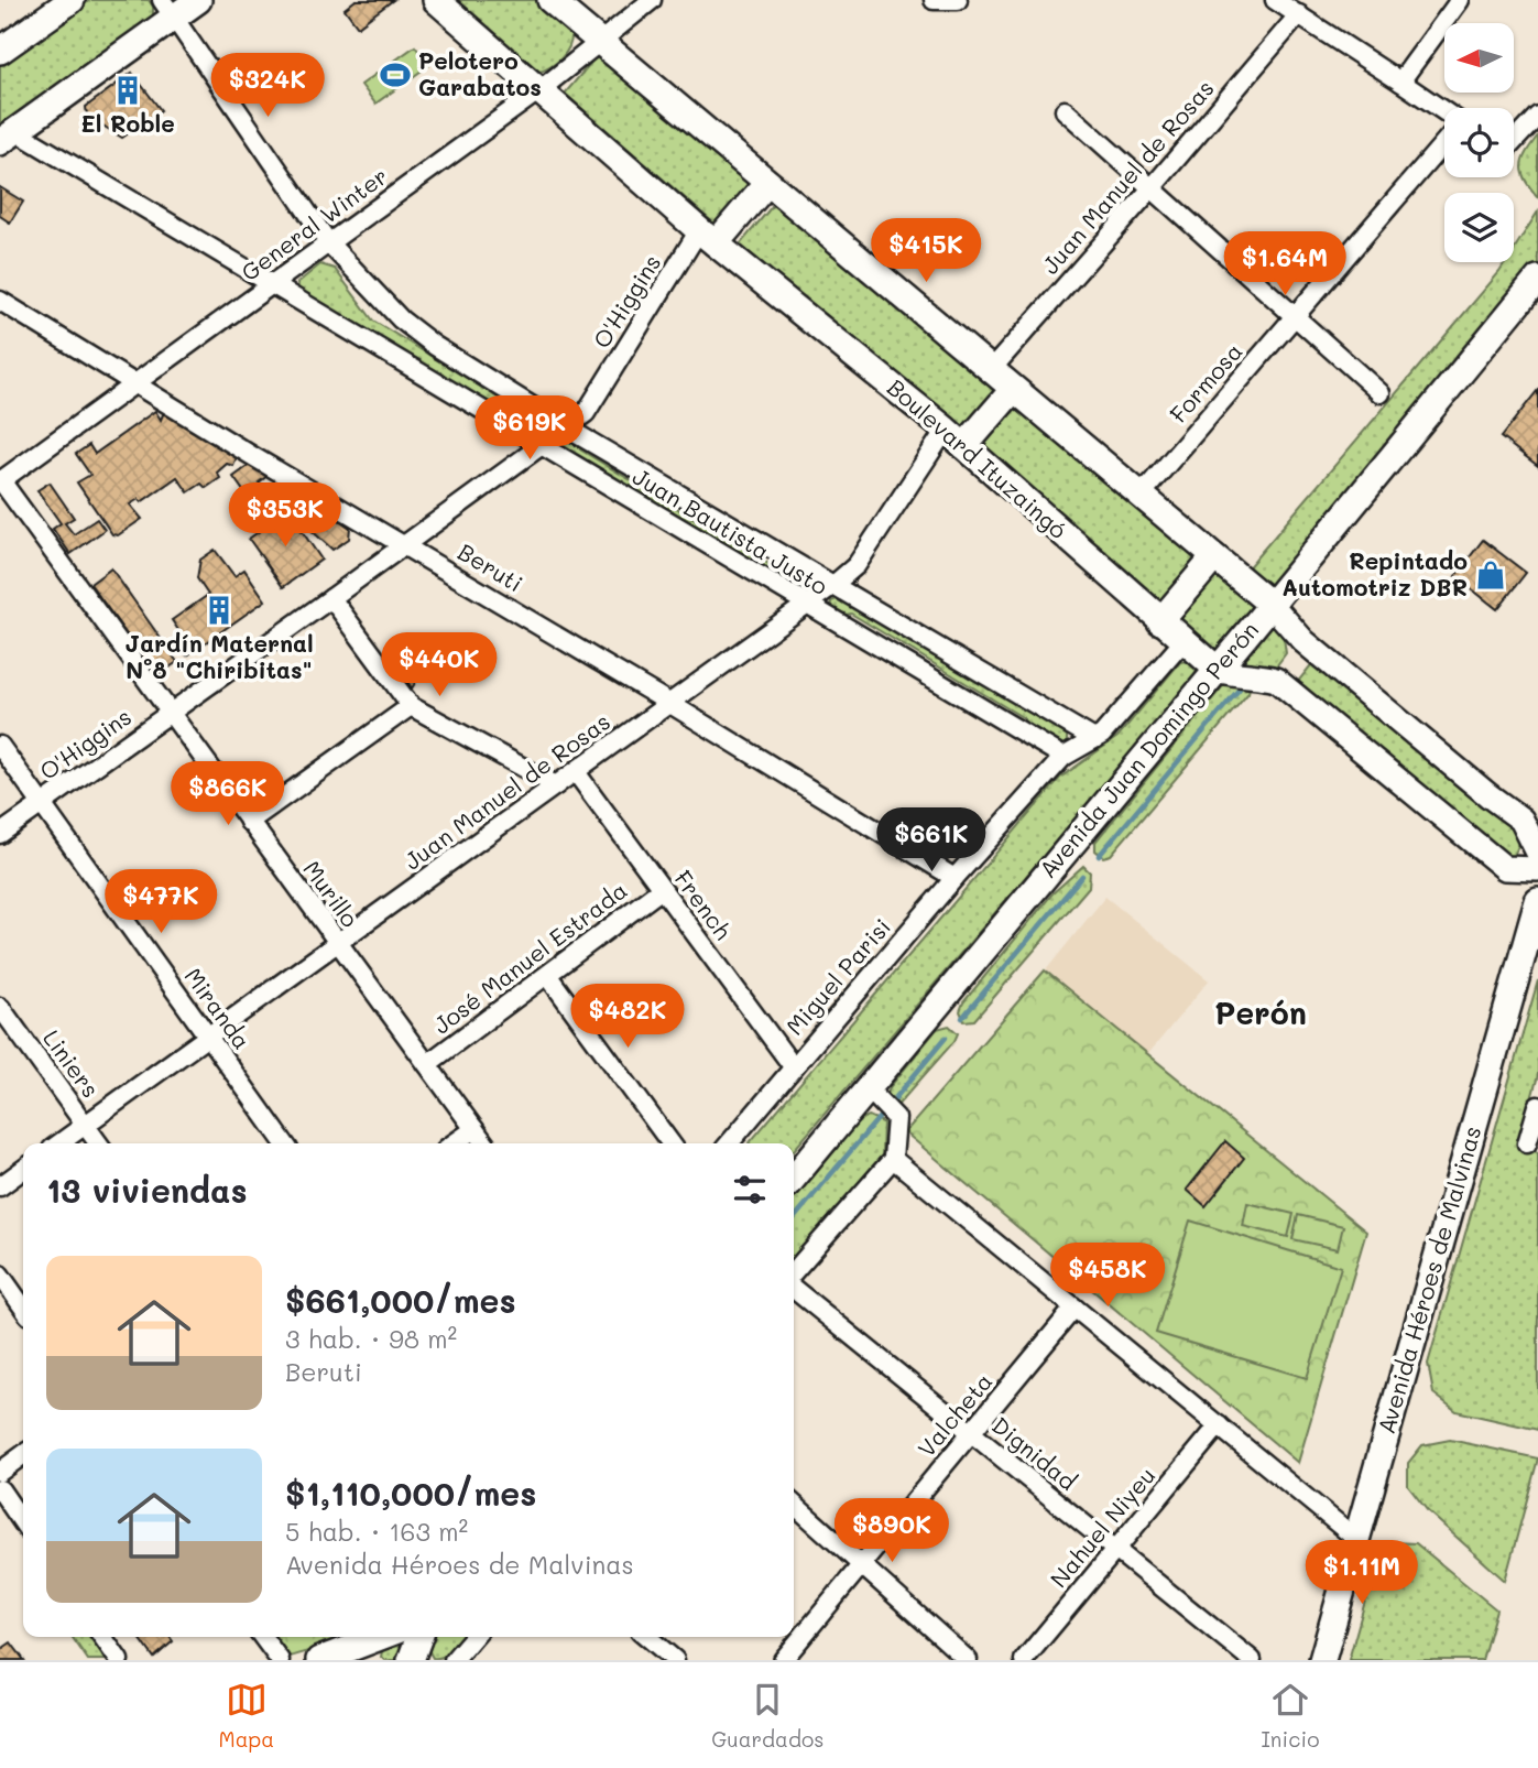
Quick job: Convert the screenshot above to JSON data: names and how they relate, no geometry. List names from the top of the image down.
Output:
{
  "streets": {
    "main road": ["Boulevard Ituzaingó", "Avenida Juan Domingo Perón", "Avenida Héroes de Malvinas"],
    "street": [
      "Juan Manuel de Rosas",
      "General Winter",
      "O'Higgins",
      "Formosa",
      "Juan Bautista Justo",
      "Beruti",
      "Murillo",
      "French",
      "José Manuel Estrada",
      "Miguel Parisi",
      "Miranda",
      "Liniers",
      "Valcheta",
      "Dignidad",
      "Nahuel Niyeu"
    ]
  },
  "crossings": [
    ["Juan Manuel de Rosas", "Boulevard Ituzaingó"],
    ["Juan Manuel de Rosas", "Juan Bautista Justo"],
    ["Juan Manuel de Rosas", "Beruti"],
    ["Juan Manuel de Rosas", "Murillo"],
    ["Juan Manuel de Rosas", "French"],
    ["Juan Manuel de Rosas", "Miranda"],
    ["Juan Manuel de Rosas", "Liniers"],
    ["General Winter", "Boulevard Ituzaingó"],
    ["General Winter", "Juan Bautista Justo"],
    ["General Winter", "Beruti"],
    ["General Winter", "Murillo"],
    ["O'Higgins", "Boulevard Ituzaingó"],
    ["O'Higgins", "Juan Bautista Justo"],
    ["O'Higgins", "Beruti"],
    ["O'Higgins", "Murillo"],
    ["O'Higgins", "Miranda"],
    ["Boulevard Ituzaingó", "Avenida Juan Domingo Perón"],
    ["Boulevard Ituzaingó", "Miguel Parisi"],
    ["Juan Bautista Justo", "Miguel Parisi"],
    ["Beruti", "Miguel Parisi"],
    ["Murillo", "José Manuel Estrada"],
    ["French", "José Manuel Estrada"],
    ["French", "Miguel Parisi"],
    ["Valcheta", "Dignidad"],
    ["Dignidad", "Nahuel Niyeu"]
  ],
  "districts": ["Perón"],
  "places": {
    "sports": ["Pelotero Garabatos"],
    "building": ["El Roble", "Jardín Maternal N°8 \"Chiribitas\""],
    "shop": ["Repintado Automotriz DBR"]
  },
  "north": "left",
  "page": {
    "price": [
      "$324K",
      "$415K",
      "$1.64M",
      "$619K",
      "$353K",
      "$440K",
      "$866K",
      "$661K",
      "$477K",
      "$482K",
      "$458K",
      "$890K",
      "$1.11M"
    ],
    "heading": "13 viviendas",
    "list": [
      {
        "name": "$661,000/mes",
        "note": "3 hab. · 98 m² · Beruti"
      },
      {
        "name": "$1,110,000/mes",
        "note": "5 hab. · 163 m² · Avenida Héroes de Malvinas"
      }
    ],
    "tabs": ["Mapa", "Guardados", "Inicio"]
  }
}
